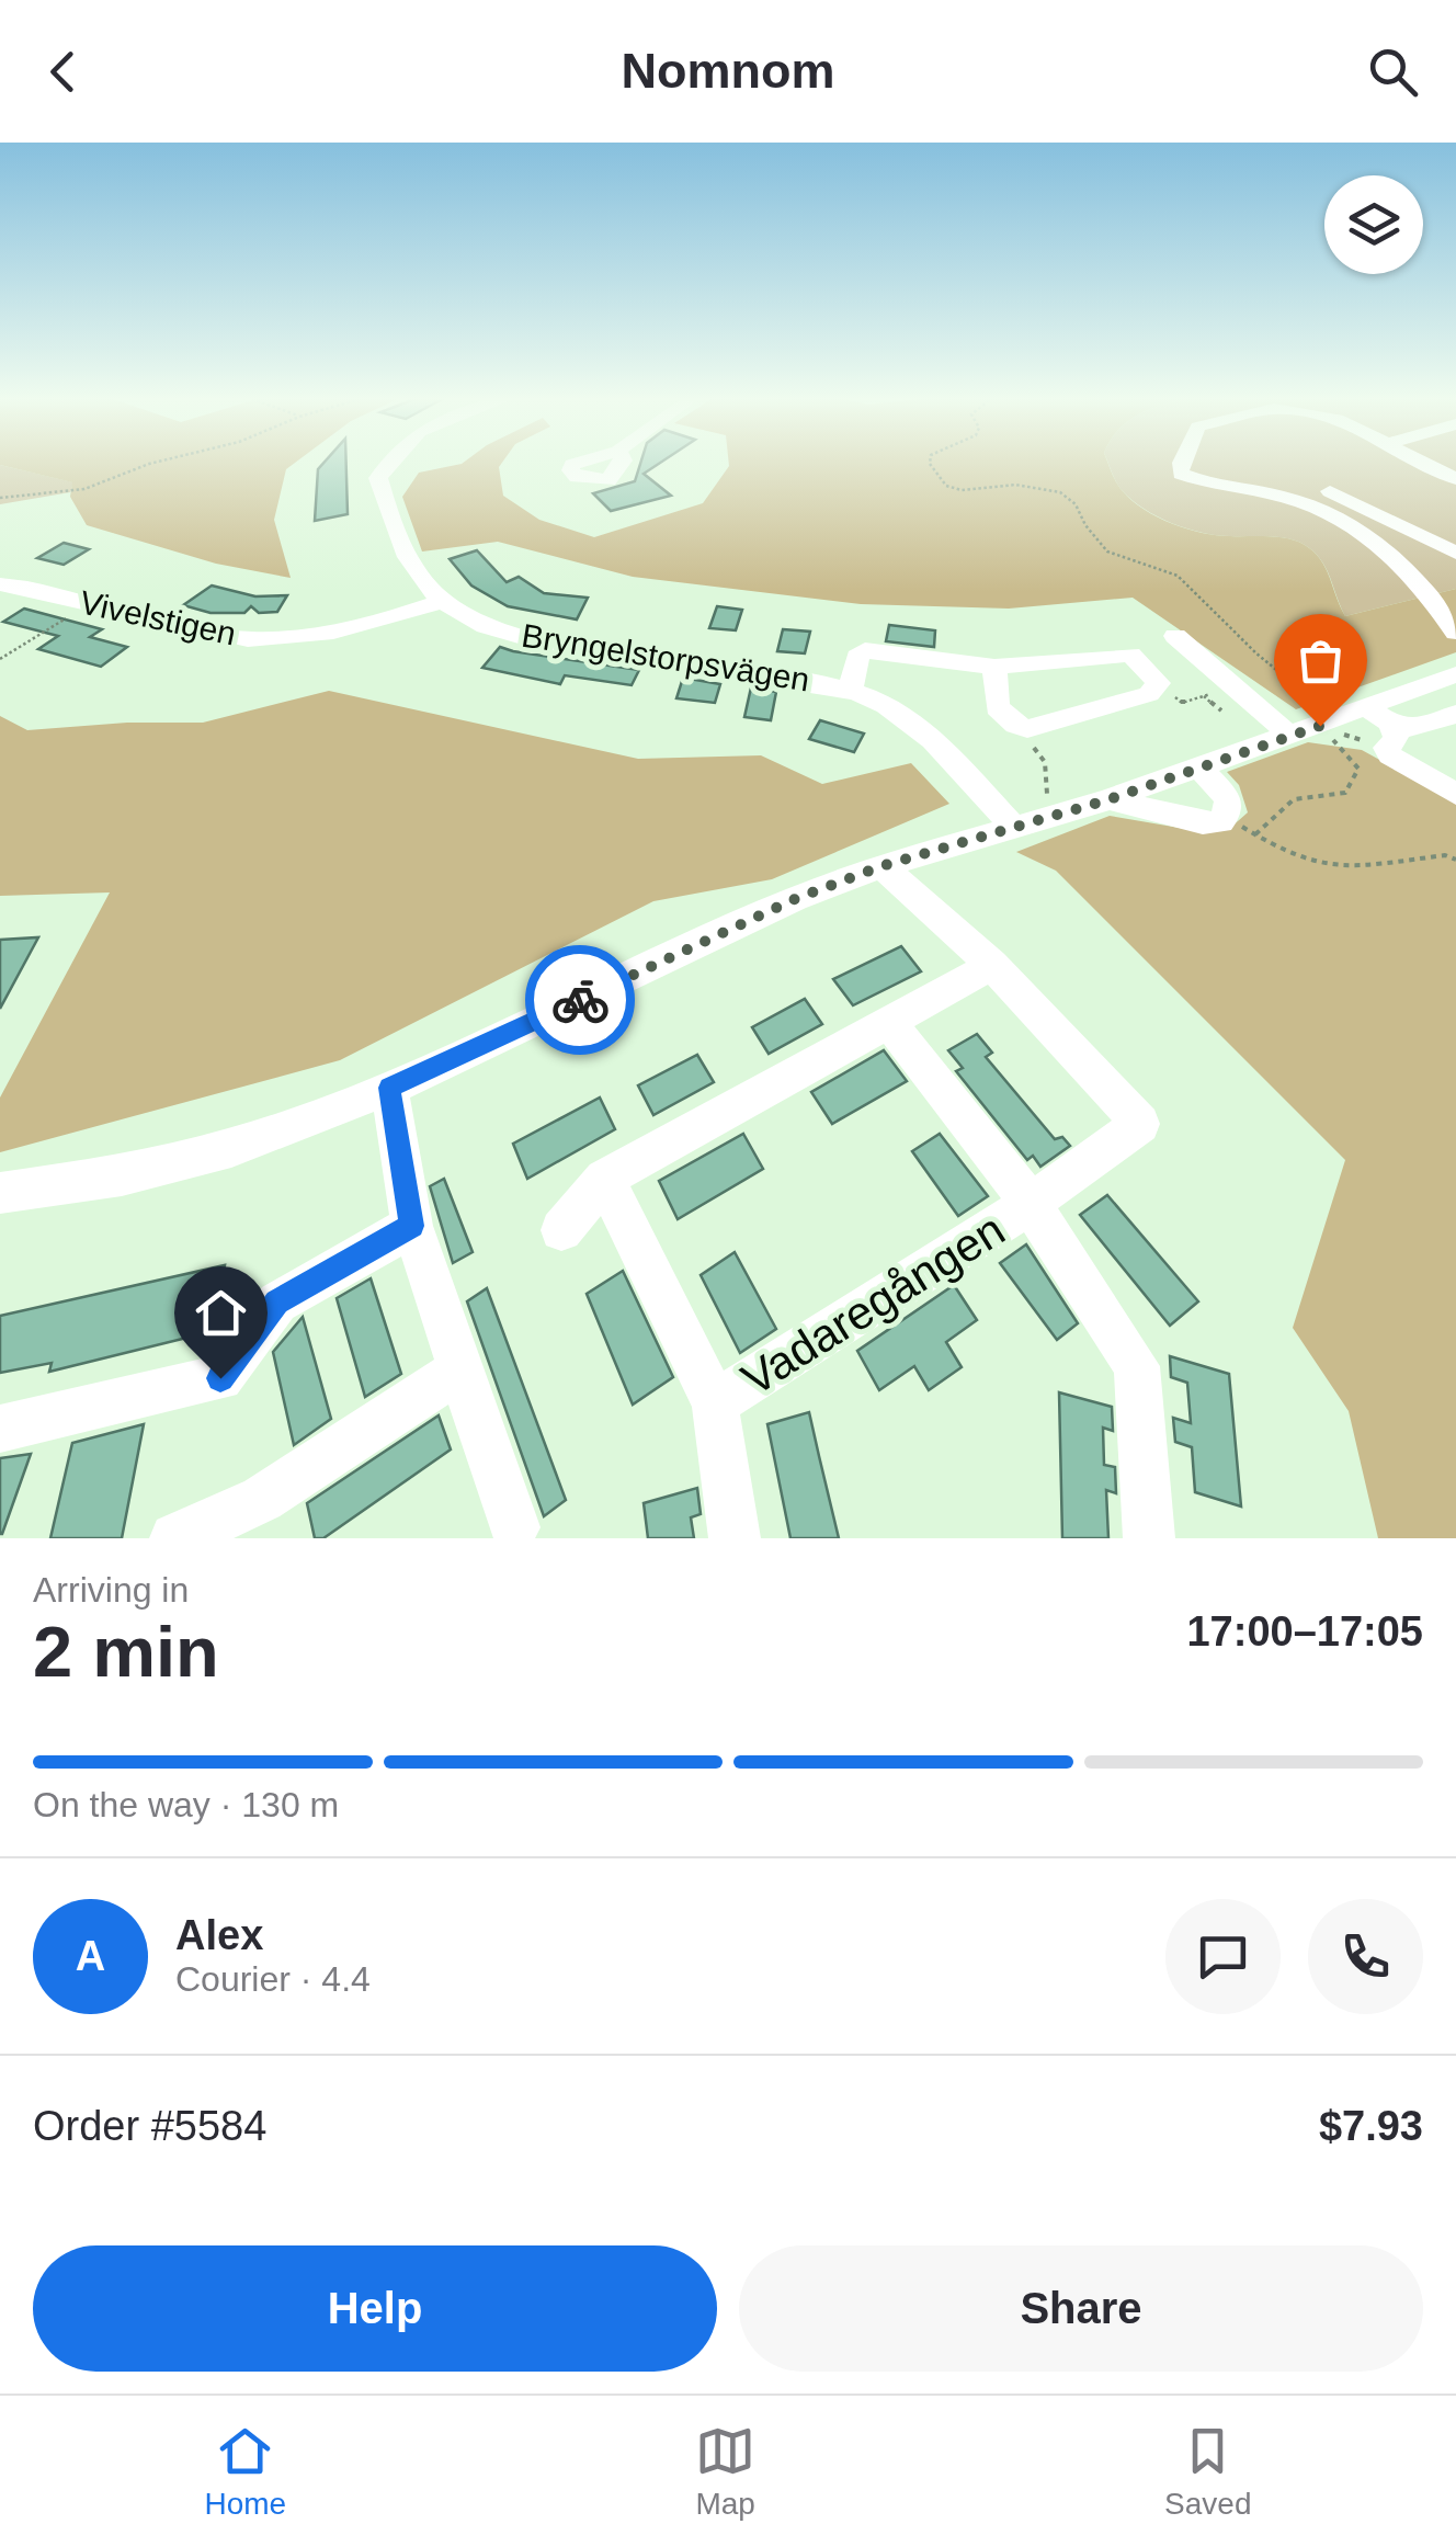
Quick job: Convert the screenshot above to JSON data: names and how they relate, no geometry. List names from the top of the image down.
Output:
{
  "streets": {
    "street": ["Vivelstigen", "Bryngelstorpsvägen", "Vadaregången"]
  },
  "crossings": [
    ["Vivelstigen", "Bryngelstorpsvägen"]
  ],
  "page": {
    "header": "Nomnom",
    "heading": ["2 min", "Arriving in", "17:00–17:05"],
    "panel": [
      "Alex",
      "Courier · 4.4",
      "Order #5584",
      "$7.93"
    ],
    "bar": "On the way · 130 m",
    "round": "A",
    "buttons": ["Help", "Share"],
    "tabs": ["Home", "Map", "Saved"]
  }
}
